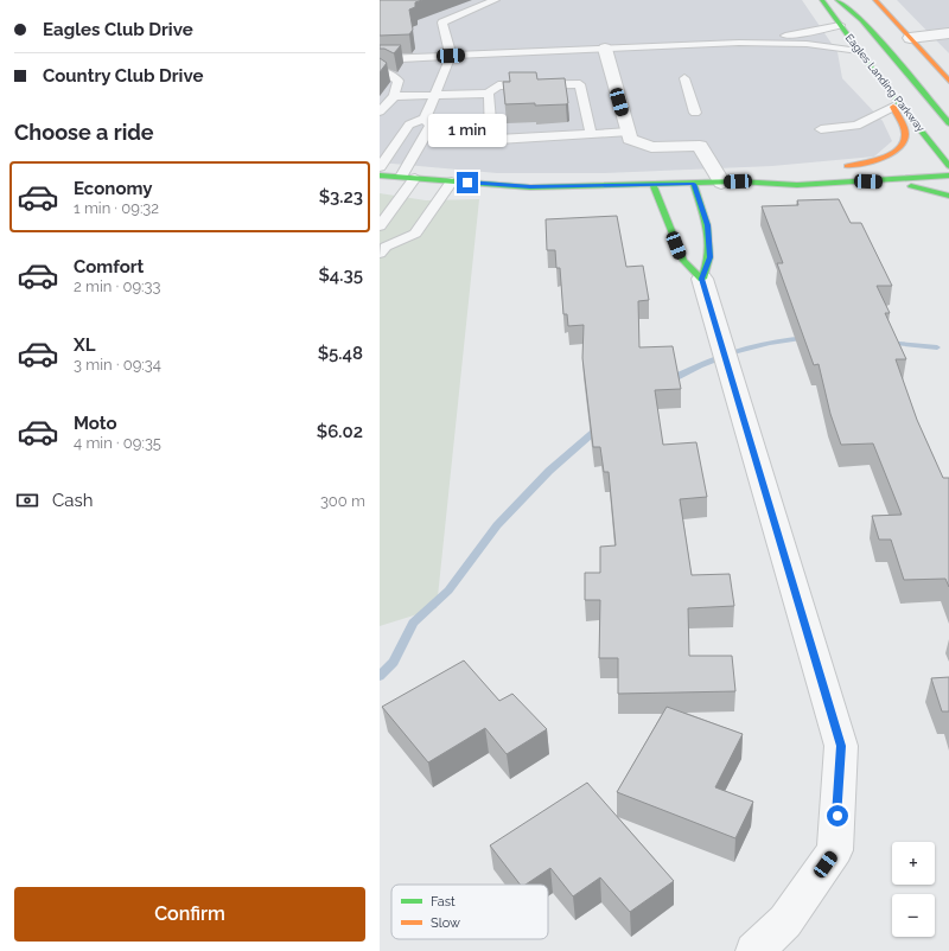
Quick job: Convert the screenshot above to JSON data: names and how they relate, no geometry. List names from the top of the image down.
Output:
{
  "streets": {
    "main road": ["Eagles Landing Parkway"]
  },
  "legend": ["Fast", "Slow"],
  "page": {
    "banner": ["Eagles Club Drive", "Country Club Drive"],
    "heading": "Choose a ride",
    "bubble": "1 min",
    "list": [
      {
        "name": "Economy",
        "note": "1 min · 09:32",
        "value": "$3.23"
      },
      {
        "name": "Comfort",
        "note": "2 min · 09:33",
        "value": "$4.35"
      },
      {
        "name": "XL",
        "note": "3 min · 09:34",
        "value": "$5.48"
      },
      {
        "name": "Moto",
        "note": "4 min · 09:35",
        "value": "$6.02"
      }
    ],
    "pay": ["Cash", "300 m"],
    "map_buttons": ["+", "−"],
    "buttons": "Confirm"
  }
}
